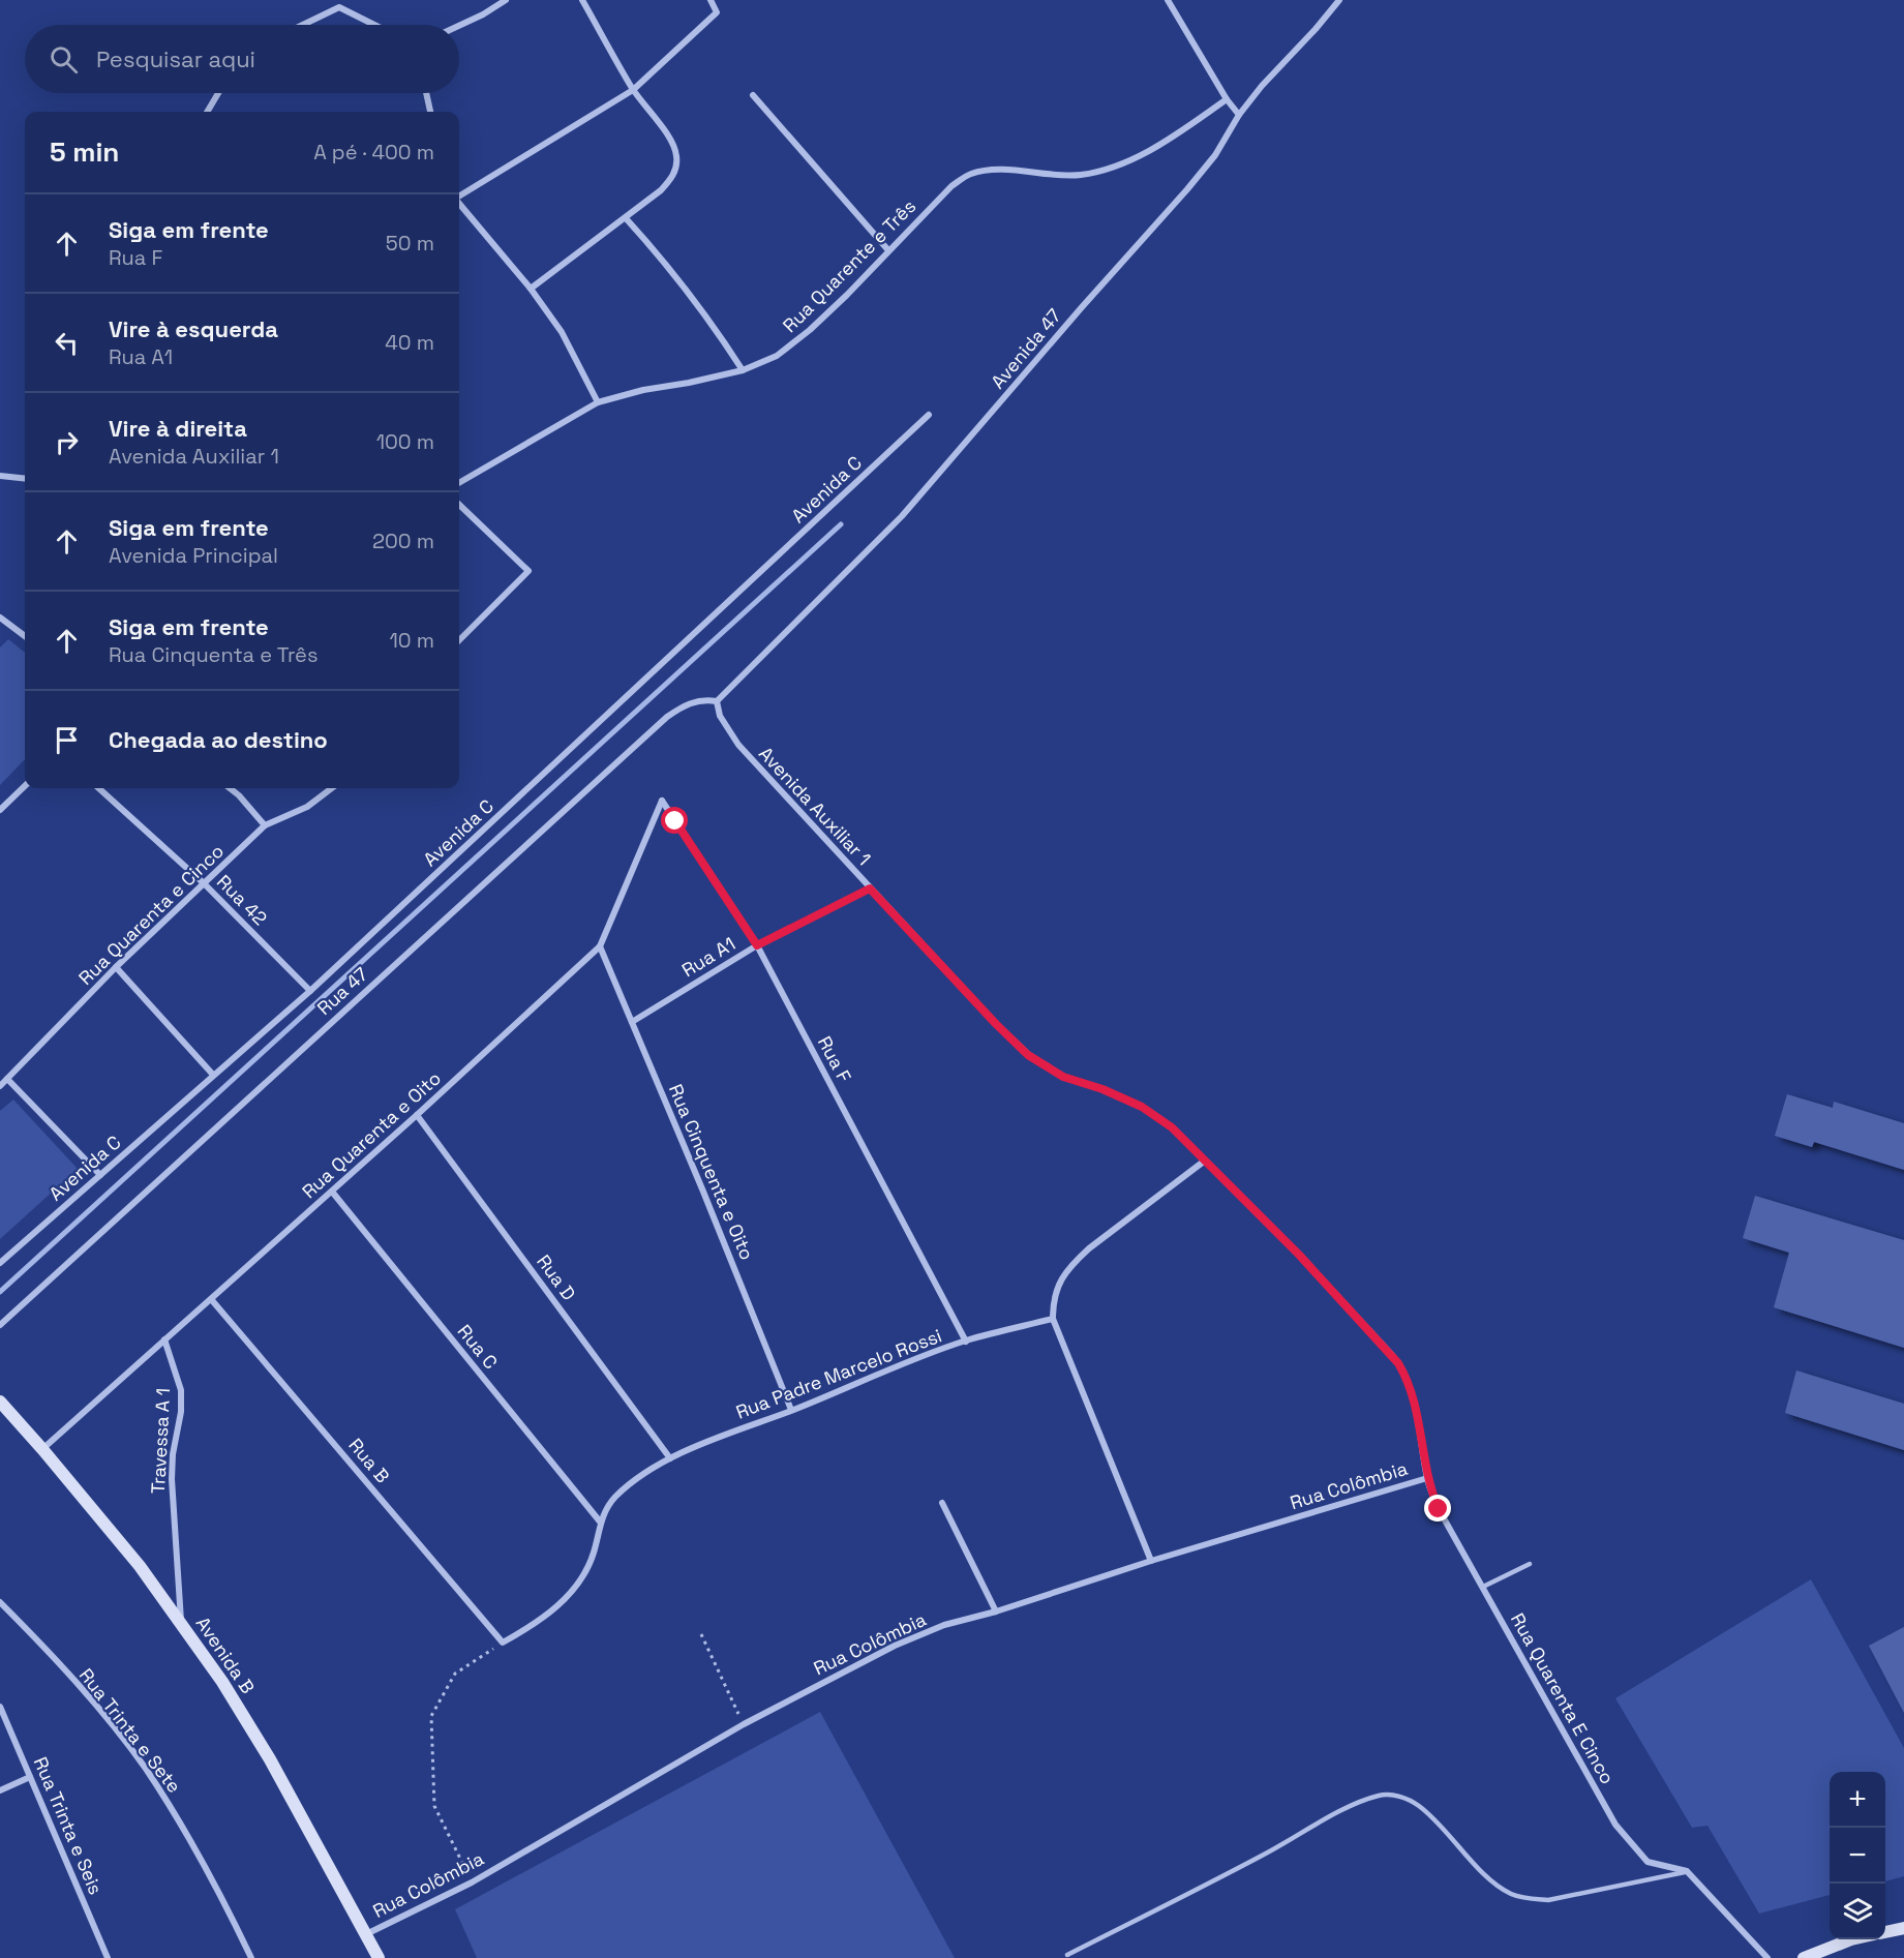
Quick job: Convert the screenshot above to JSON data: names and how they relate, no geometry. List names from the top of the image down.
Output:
{
  "streets": {
    "street": [
      "Rua Quarente e Três",
      "Avenida 47",
      "Avenida C",
      "Avenida Auxiliar 1",
      "Rua 42",
      "Rua Quarenta e Cinco",
      "Rua A1",
      "Rua 47",
      "Rua F",
      "Rua Quarenta e Oito",
      "Rua Cinquenta e Oito",
      "Rua D",
      "Rua C",
      "Rua Padre Marcelo Rossi",
      "Travessa A 1",
      "Rua B",
      "Rua Colômbia",
      "Avenida B",
      "Rua Quarenta E Cinco",
      "Rua Trinta e Sete",
      "Rua Trinta e Seis"
    ]
  },
  "crossings": [
    ["Avenida 47", "Avenida Auxiliar 1"],
    ["Avenida 47", "Rua 47"],
    ["Avenida C", "Rua 42"],
    ["Avenida Auxiliar 1", "Rua A1"],
    ["Avenida Auxiliar 1", "Rua 47"],
    ["Avenida Auxiliar 1", "Rua Quarenta E Cinco"],
    ["Rua 42", "Rua Quarenta e Cinco"],
    ["Rua A1", "Rua F"],
    ["Rua A1", "Rua Cinquenta e Oito"],
    ["Rua F", "Rua Quarenta e Oito"],
    ["Rua F", "Rua Padre Marcelo Rossi"],
    ["Rua Quarenta e Oito", "Rua Cinquenta e Oito"],
    ["Rua Quarenta e Oito", "Rua D"],
    ["Rua Quarenta e Oito", "Rua C"],
    ["Rua Quarenta e Oito", "Travessa A 1"],
    ["Rua Quarenta e Oito", "Rua B"],
    ["Rua Quarenta e Oito", "Avenida B"],
    ["Rua Cinquenta e Oito", "Rua Padre Marcelo Rossi"],
    ["Rua D", "Rua Padre Marcelo Rossi"],
    ["Rua C", "Rua Padre Marcelo Rossi"],
    ["Rua Padre Marcelo Rossi", "Rua B"],
    ["Travessa A 1", "Avenida B"],
    ["Rua Colômbia", "Avenida B"],
    ["Rua Colômbia", "Rua Quarenta E Cinco"]
  ],
  "page": {
    "search": "Pesquisar aqui",
    "heading": ["5 min", "A pé · 400 m"],
    "list": [
      ["Siga em frente", "Rua F", "50 m"],
      ["Vire à esquerda", "Rua A1", "40 m"],
      ["Vire à direita", "Avenida Auxiliar 1", "100 m"],
      ["Siga em frente", "Avenida Principal", "200 m"],
      ["Siga em frente", "Rua Cinquenta e Três", "10 m"],
      "Chegada ao destino"
    ],
    "map_buttons": ["+", "−"]
  }
}
